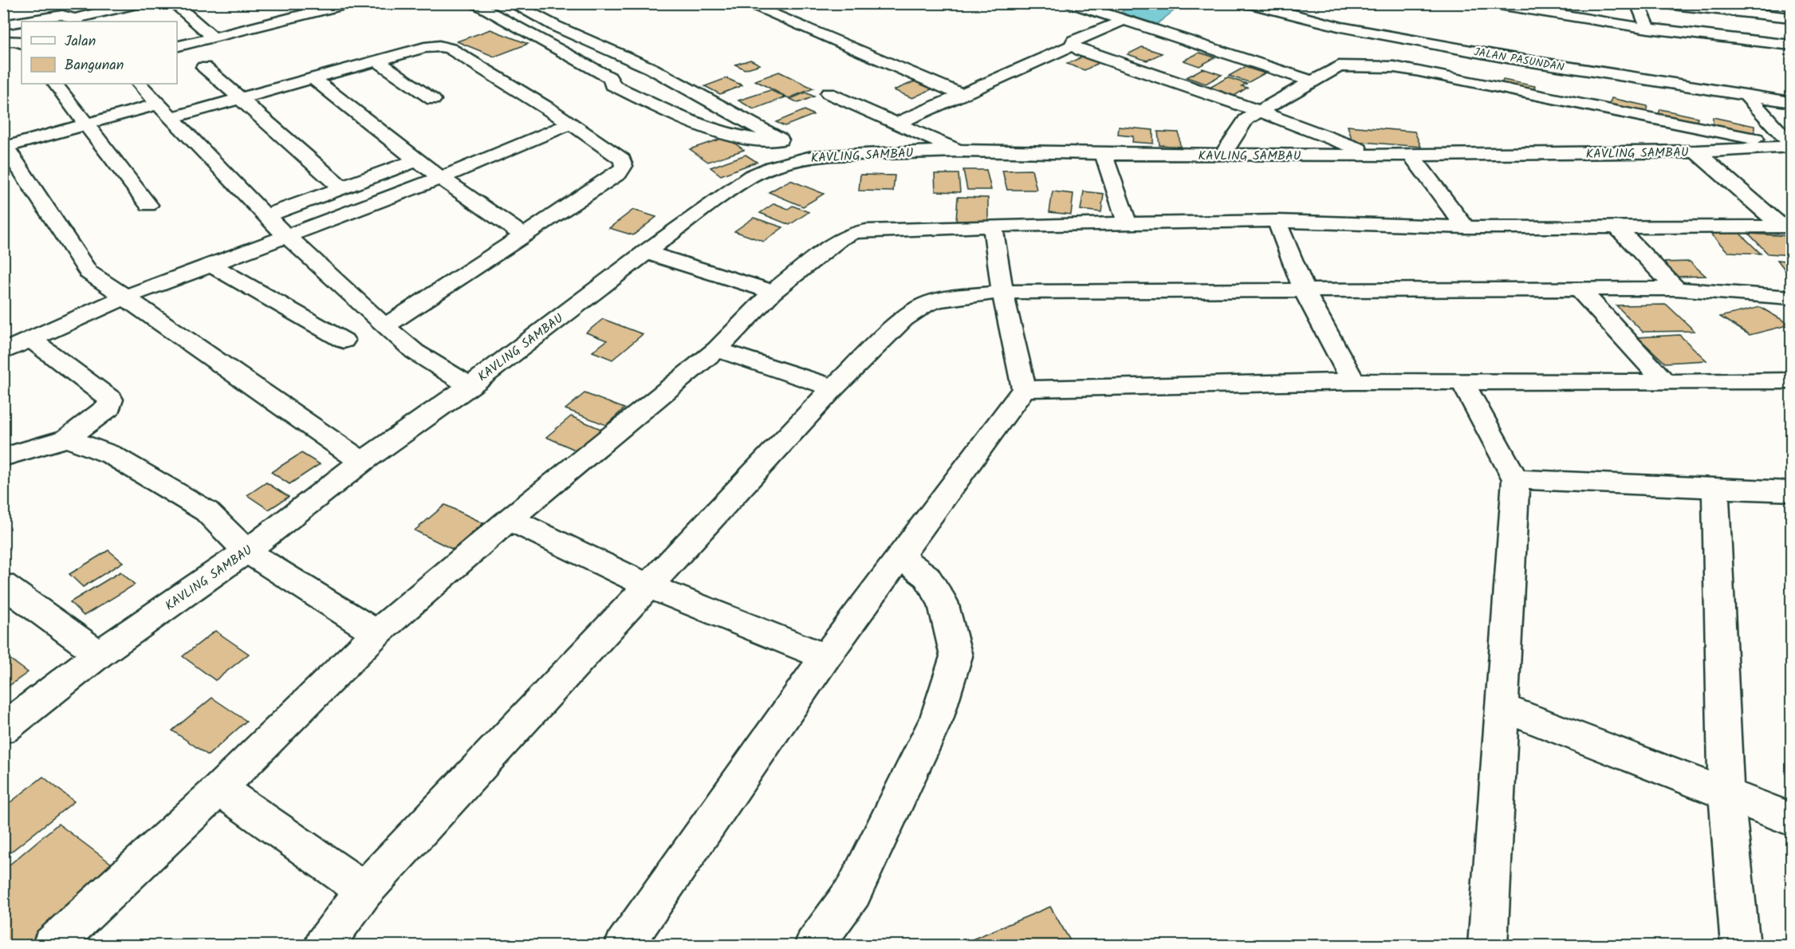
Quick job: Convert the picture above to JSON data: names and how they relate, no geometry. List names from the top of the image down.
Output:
{
  "streets": {
    "street": ["JALAN PASUNDAN", "KAVLING SAMBAU"]
  },
  "legend": ["Jalan", "Bangunan"]
}
